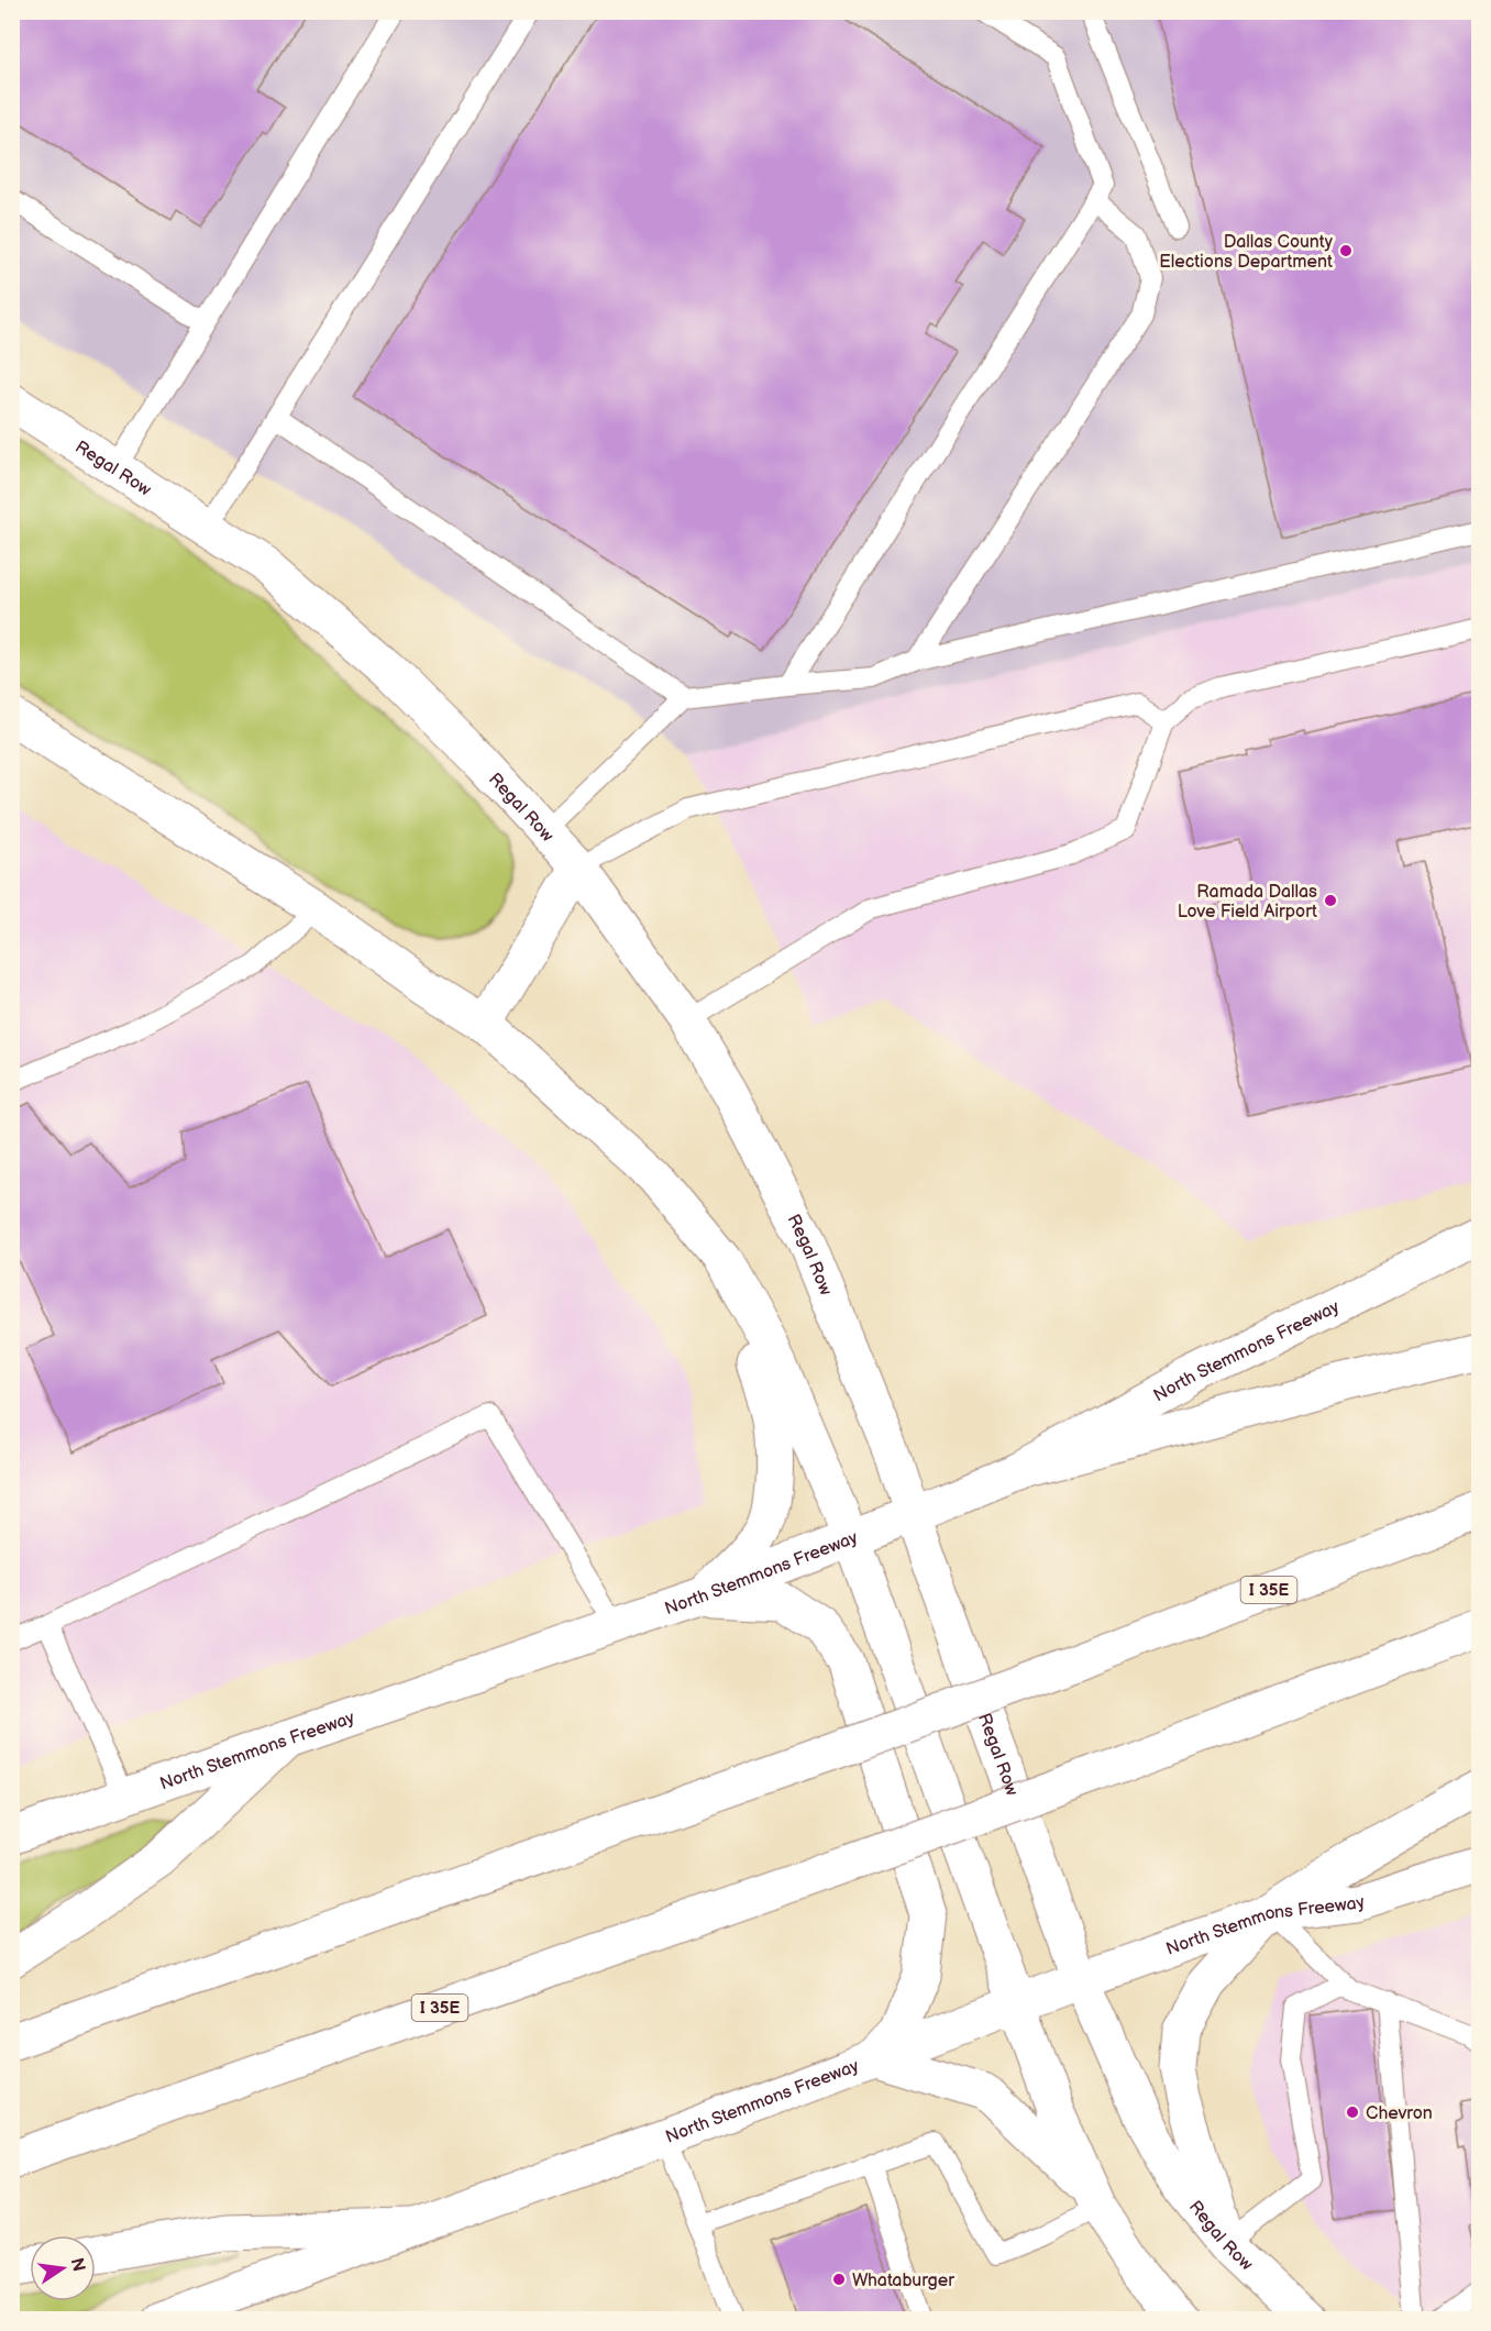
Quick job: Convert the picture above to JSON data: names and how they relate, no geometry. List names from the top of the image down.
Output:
{
  "streets": {
    "main road": ["Regal Row", "North Stemmons Freeway", "I 35E"]
  },
  "crossings": [
    ["Regal Row", "North Stemmons Freeway"]
  ],
  "places": [
    "Dallas County Elections Department",
    "Ramada Dallas Love Field Airport",
    "Chevron",
    "Whataburger"
  ],
  "north": "right"
}
